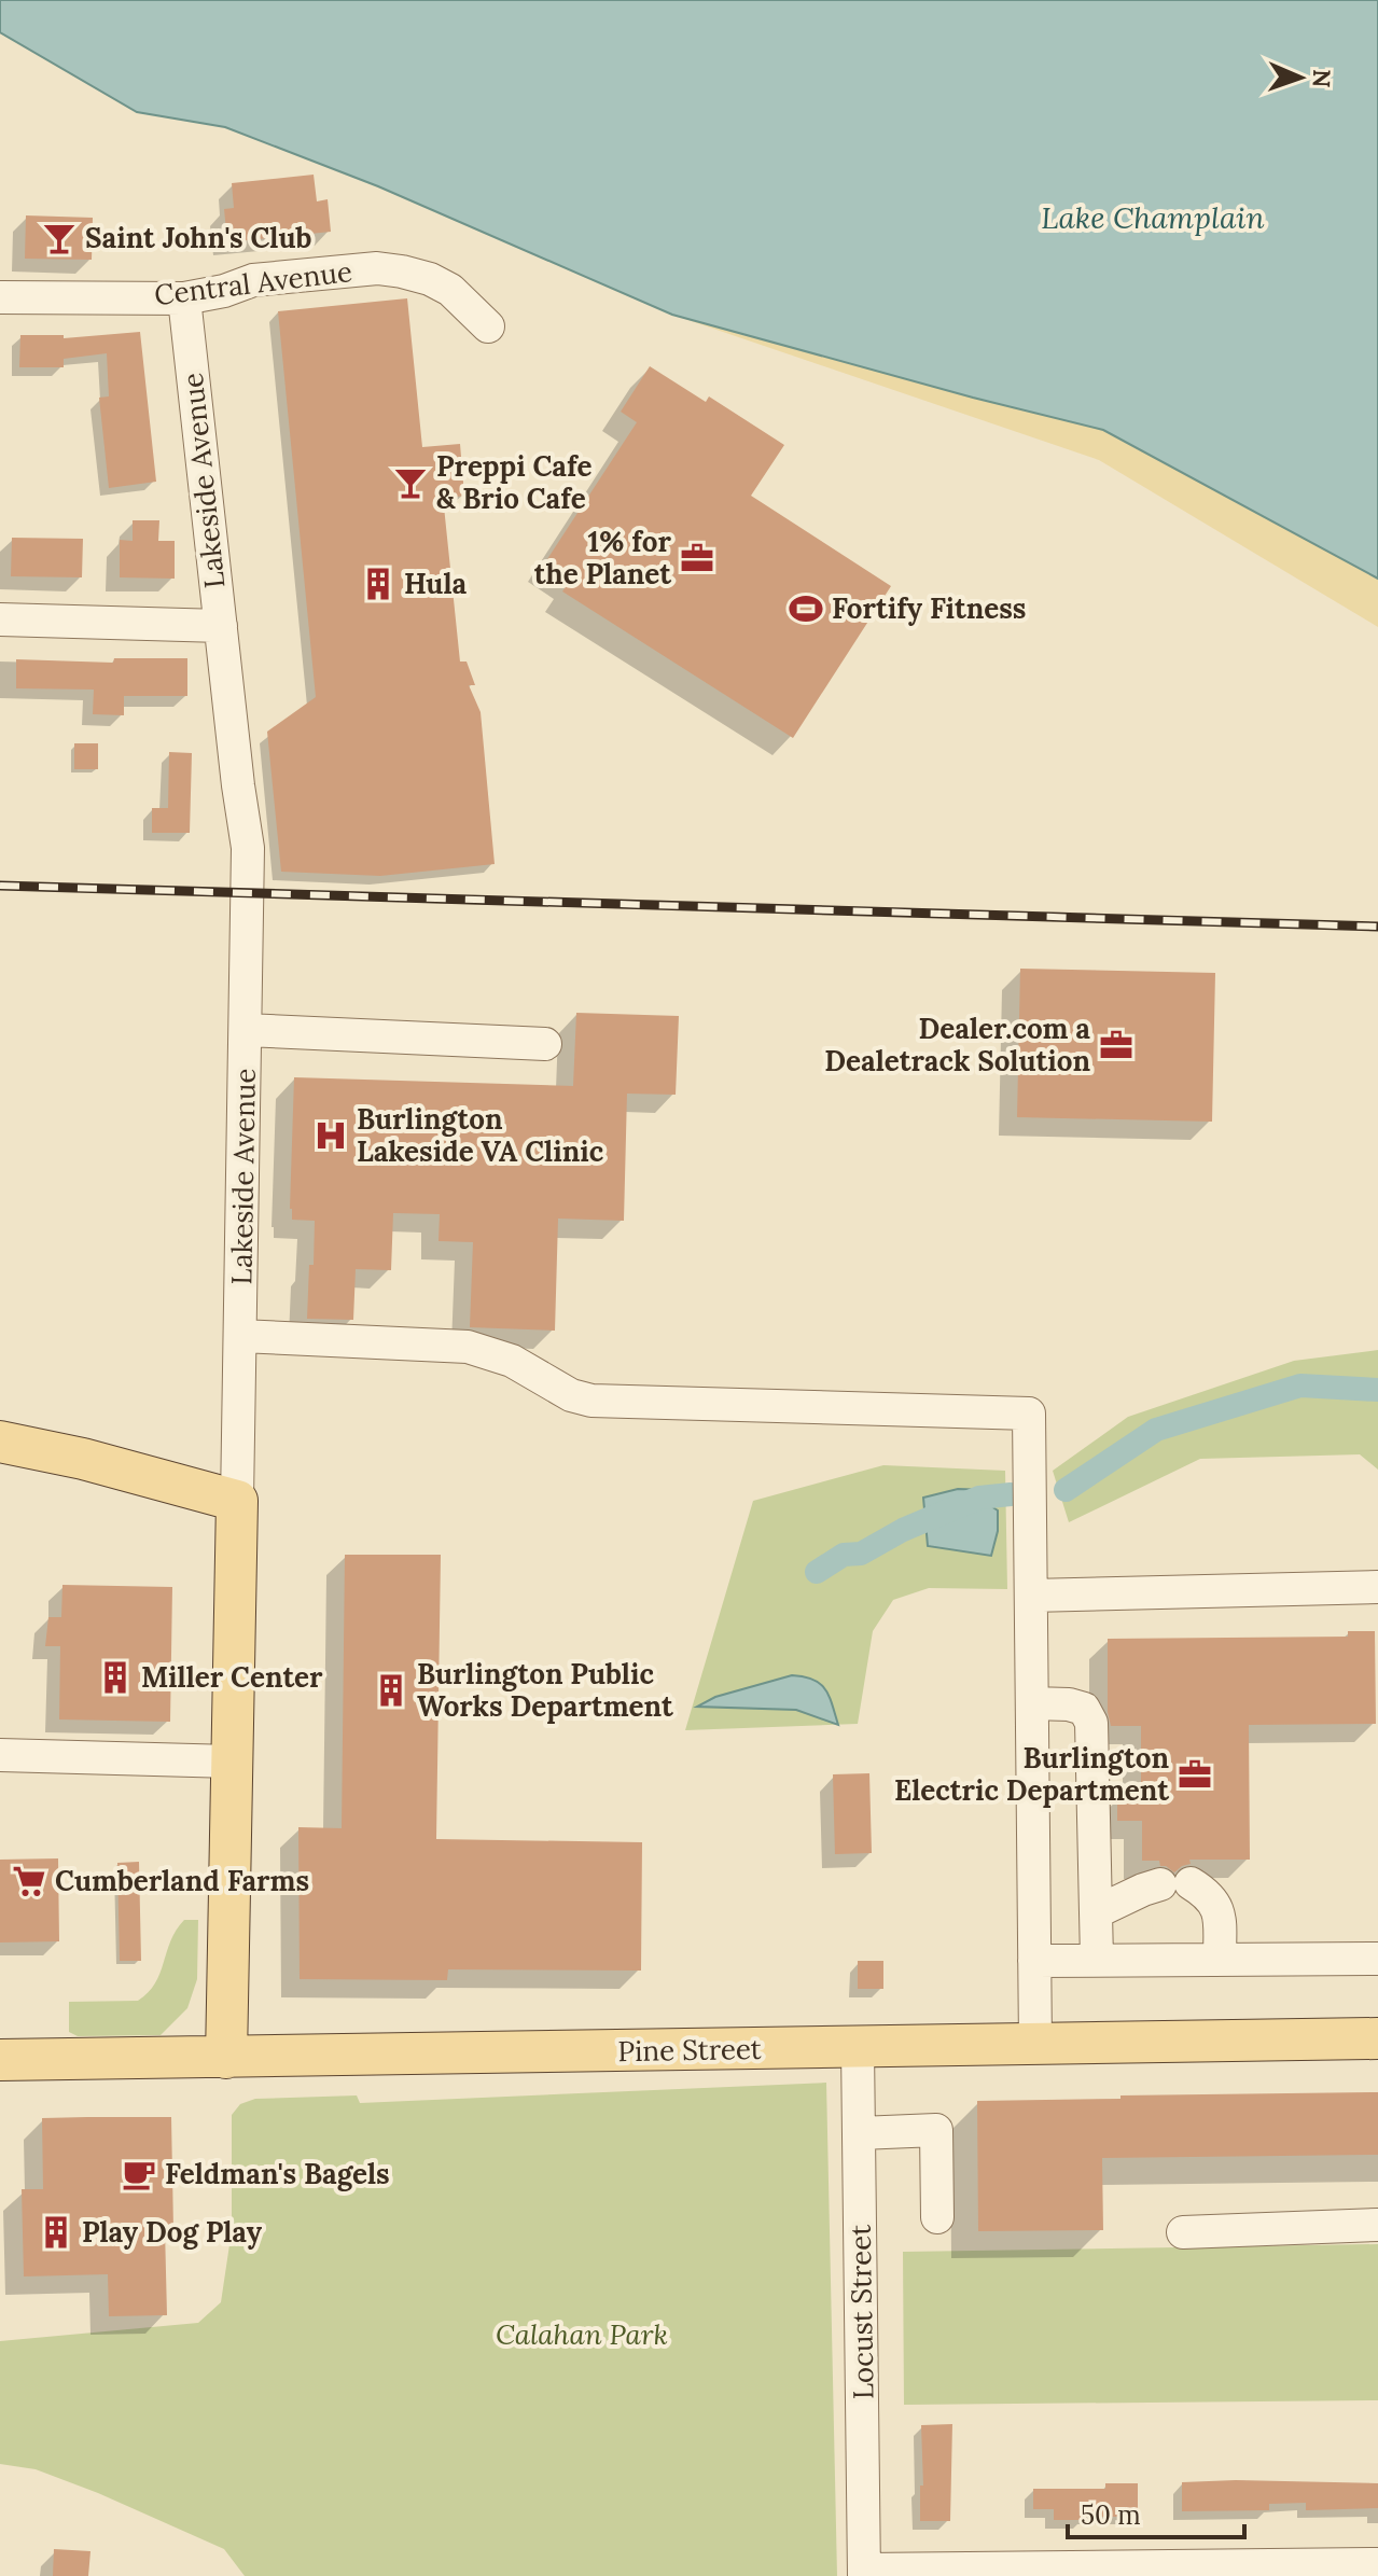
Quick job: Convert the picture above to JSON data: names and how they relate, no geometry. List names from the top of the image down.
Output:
{
  "streets": {
    "main road": ["Lakeside Avenue", "Pine Street"],
    "street": ["Central Avenue", "Locust Street"]
  },
  "crossings": [
    ["Central Avenue", "Lakeside Avenue"],
    ["Lakeside Avenue", "Pine Street"],
    ["Pine Street", "Locust Street"]
  ],
  "water": ["Lake Champlain"],
  "parks": ["Calahan Park"],
  "places": {
    "bar": ["Saint John's Club", "Preppi Cafe & Brio Cafe"],
    "office": ["1% for the Planet", "Dealer.com a Dealetrack Solution", "Burlington Electric Department"],
    "building": [
      "Hula",
      "Miller Center",
      "Burlington Public Works Department",
      "Play Dog Play"
    ],
    "sports": ["Fortify Fitness"],
    "hospital": ["Burlington Lakeside VA Clinic"],
    "supermarket": ["Cumberland Farms"],
    "cafe": ["Feldman's Bagels"]
  },
  "scale_bar": "50 m",
  "north": "right"
}
